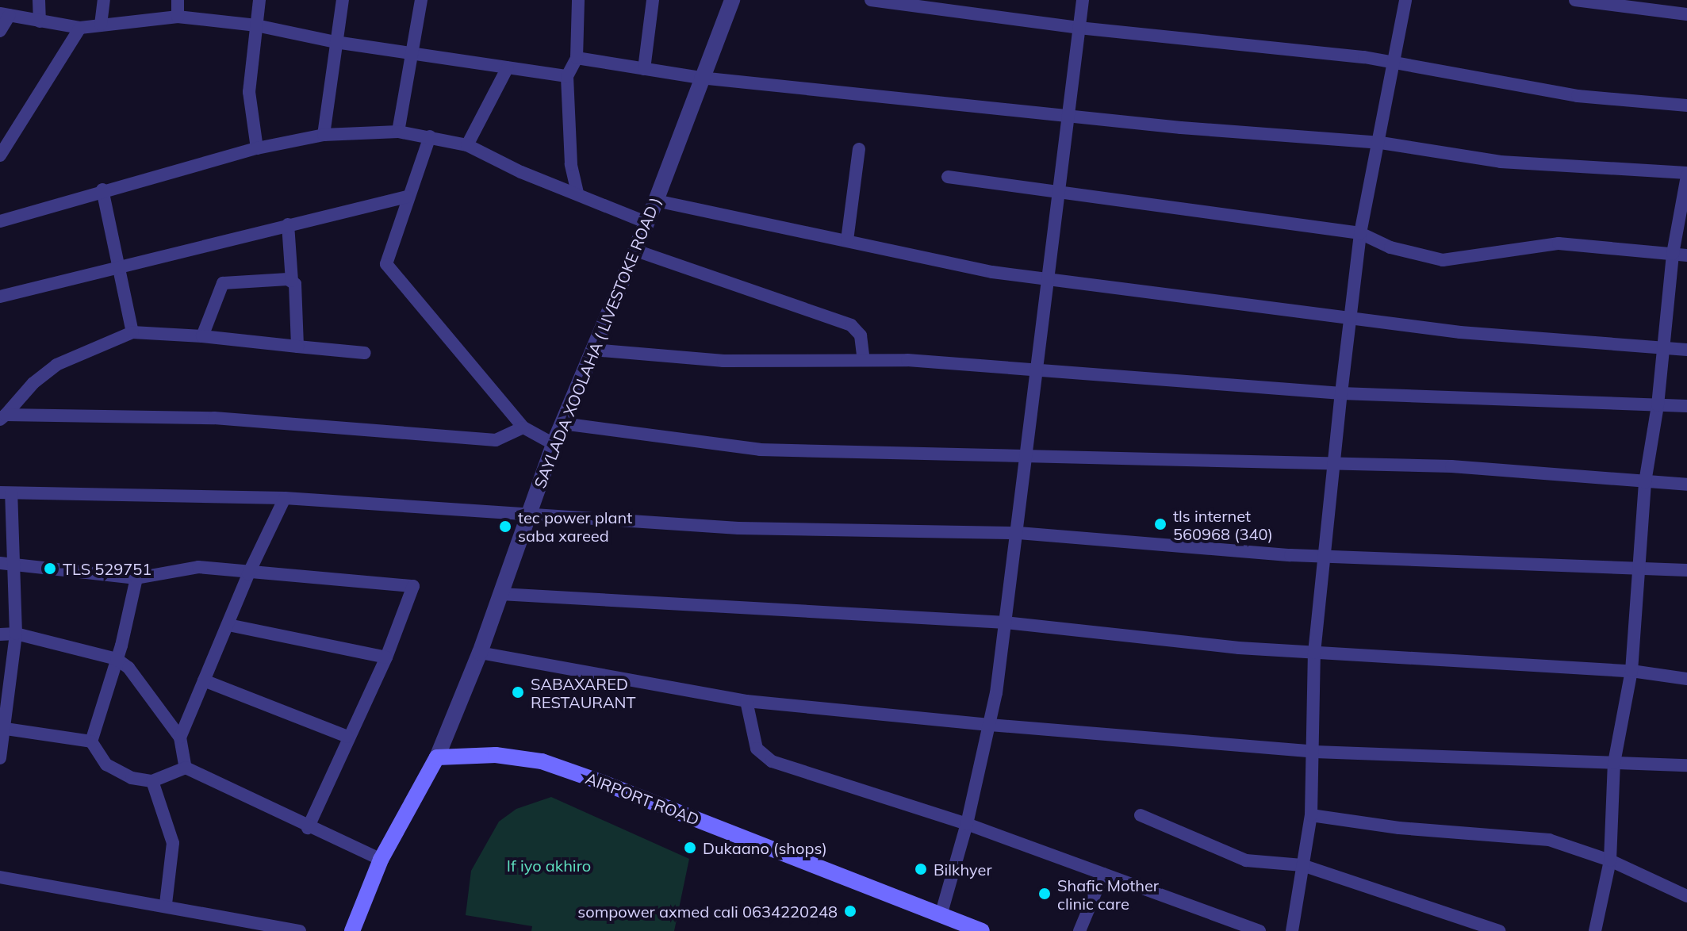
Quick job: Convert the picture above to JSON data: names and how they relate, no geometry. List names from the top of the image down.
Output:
{
  "streets": {
    "main road": ["AIRPORT ROAD"],
    "street": ["SAYLADA XOOLAHA ( LIVESTOKE ROAD )"]
  },
  "crossings": [
    ["SAYLADA XOOLAHA ( LIVESTOKE ROAD )", "AIRPORT ROAD"]
  ],
  "parks": ["If iyo akhiro"],
  "places": [
    "tls internet 560968 (340)",
    "tec power plant saba xareed",
    "TLS 529751",
    "SABAXARED RESTAURANT",
    "Dukaano (shops)",
    "Bilkhyer",
    "Shafic Mother clinic care",
    "sompower axmed cali 0634220248"
  ]
}
